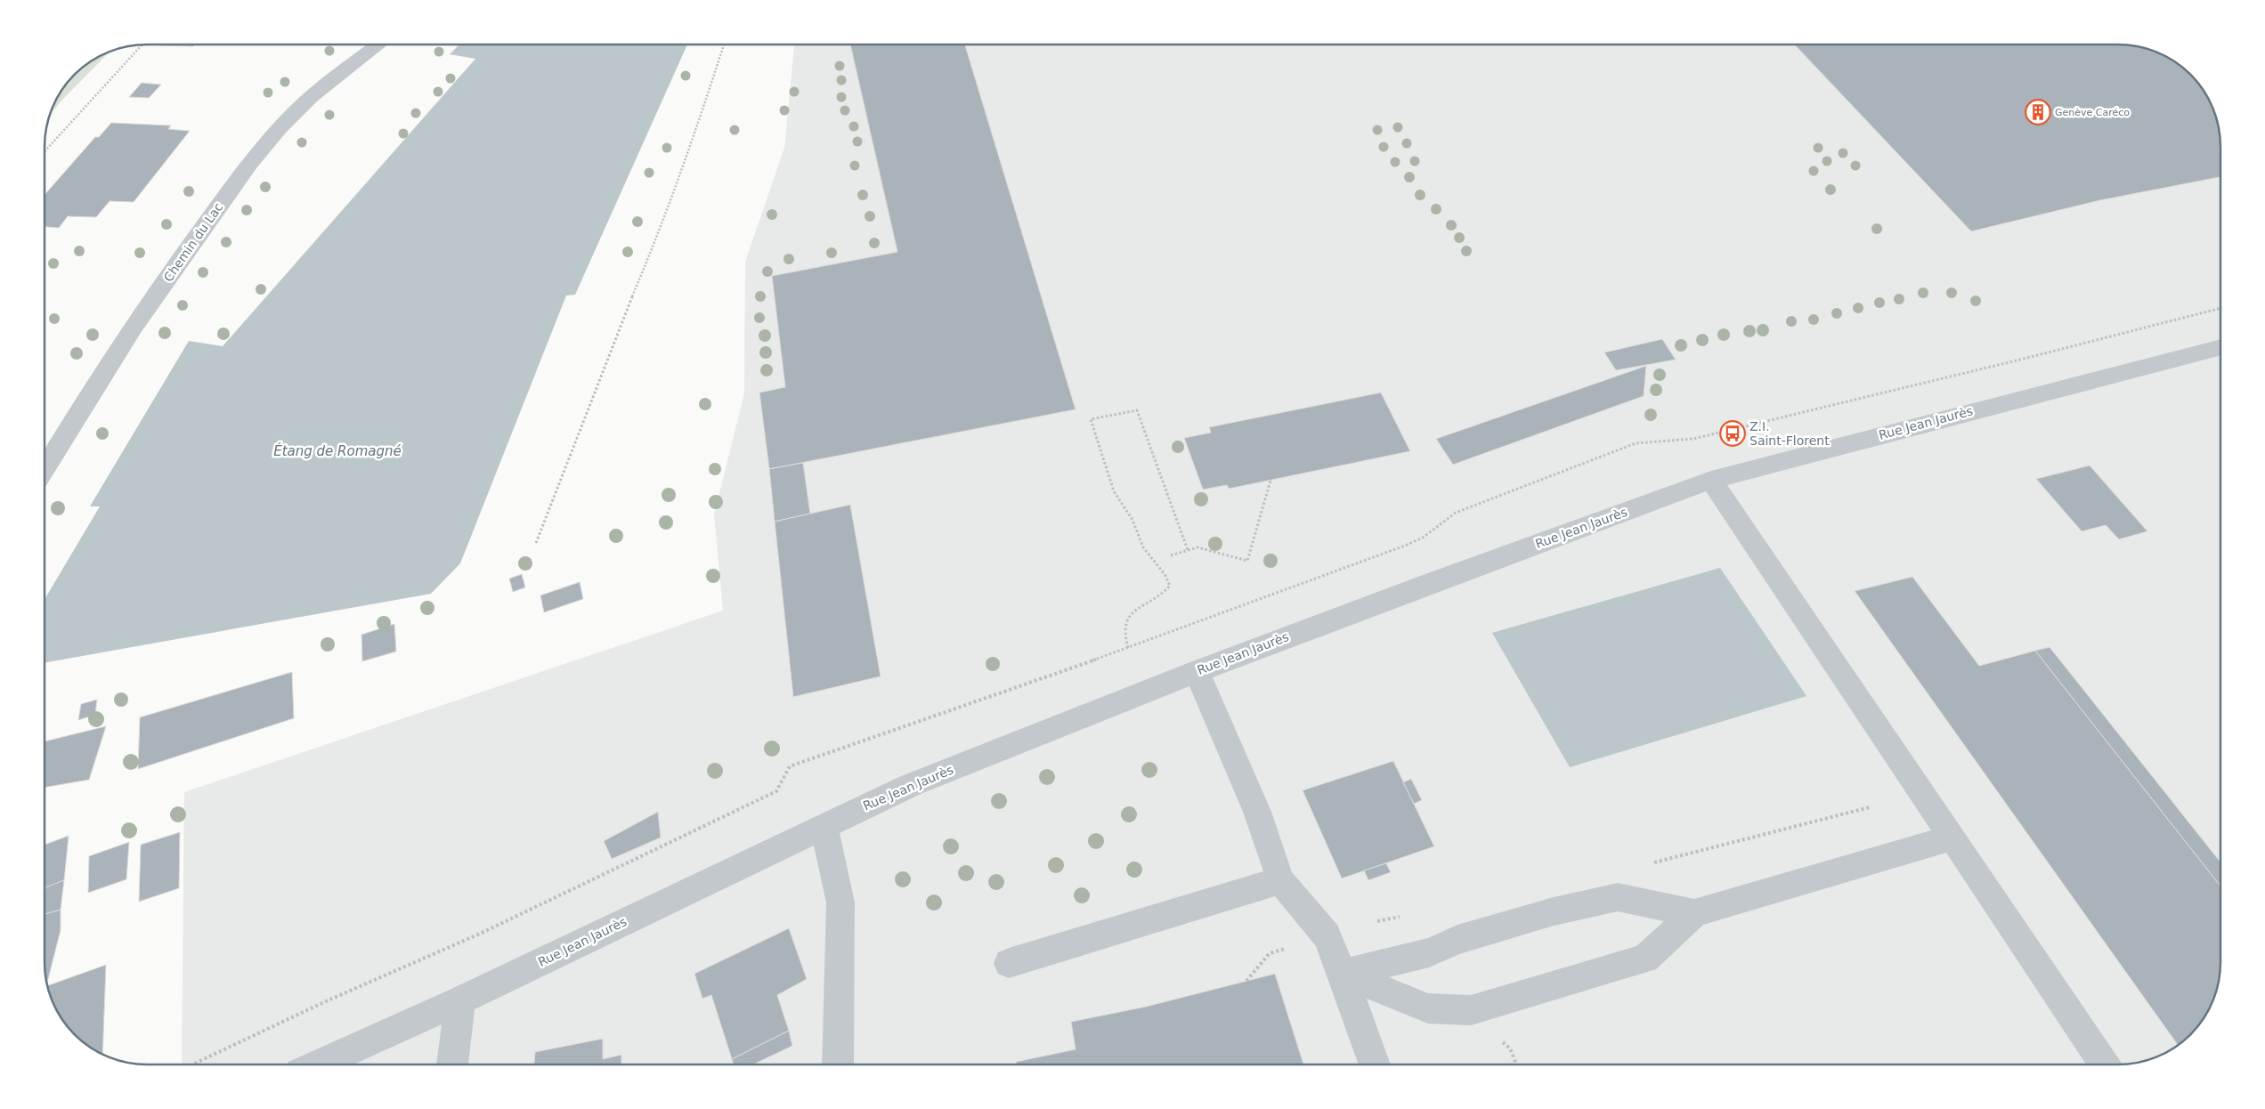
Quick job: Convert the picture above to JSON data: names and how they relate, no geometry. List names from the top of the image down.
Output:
{
  "streets": {
    "street": ["Chemin du Lac", "Rue Jean Jaurès"]
  },
  "water": ["Étang de Romagné"],
  "places": {
    "building": ["Genève Caréco"],
    "bus stop": ["Z.I. Saint-Florent"]
  }
}
